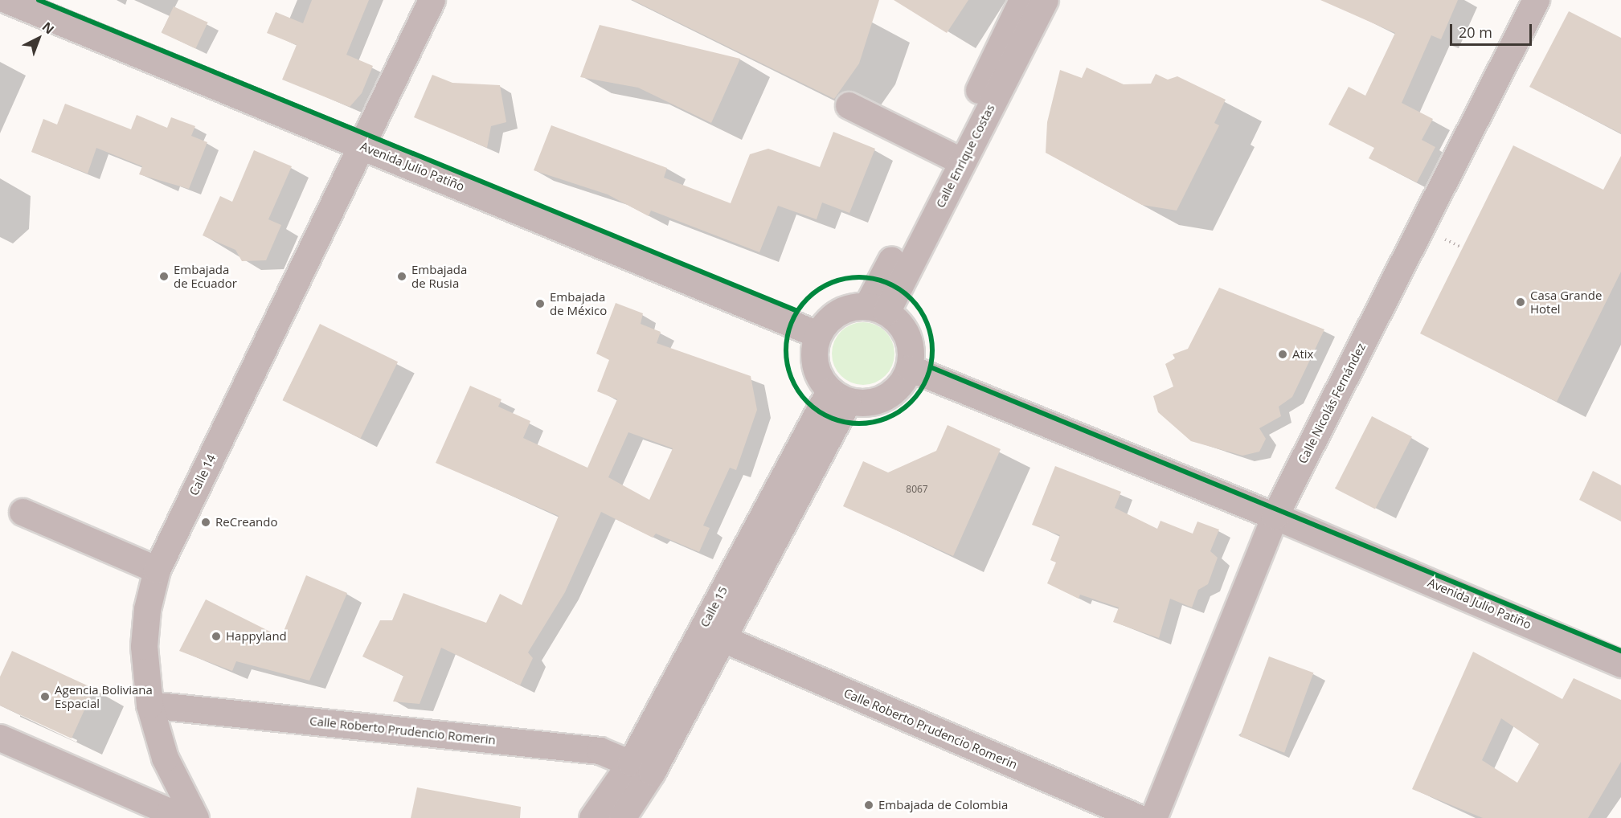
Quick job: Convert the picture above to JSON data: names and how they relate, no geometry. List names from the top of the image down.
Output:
{
  "streets": {
    "street": [
      "Calle Enrique Costas",
      "Avenida Julio Patiño",
      "Calle Nicolás Fernández",
      "Calle 14",
      "Calle 15",
      "Calle Roberto Prudencio Romerin"
    ]
  },
  "crossings": [
    ["Calle Enrique Costas", "Avenida Julio Patiño"],
    ["Calle Enrique Costas", "Calle 15"],
    ["Avenida Julio Patiño", "Calle Nicolás Fernández"],
    ["Avenida Julio Patiño", "Calle 14"],
    ["Avenida Julio Patiño", "Calle 15"],
    ["Calle 14", "Calle Roberto Prudencio Romerin"],
    ["Calle 15", "Calle Roberto Prudencio Romerin"]
  ],
  "places": [
    "Embajada de Ecuador",
    "Embajada de Rusia",
    "Casa Grande Hotel",
    "Embajada de México",
    "Atix",
    "ReCreando",
    "Happyland",
    "Agencia Boliviana Espacial",
    "Embajada de Colombia"
  ],
  "house_numbers": ["8067"],
  "scale_bar": "20 m",
  "north": "top right"
}
